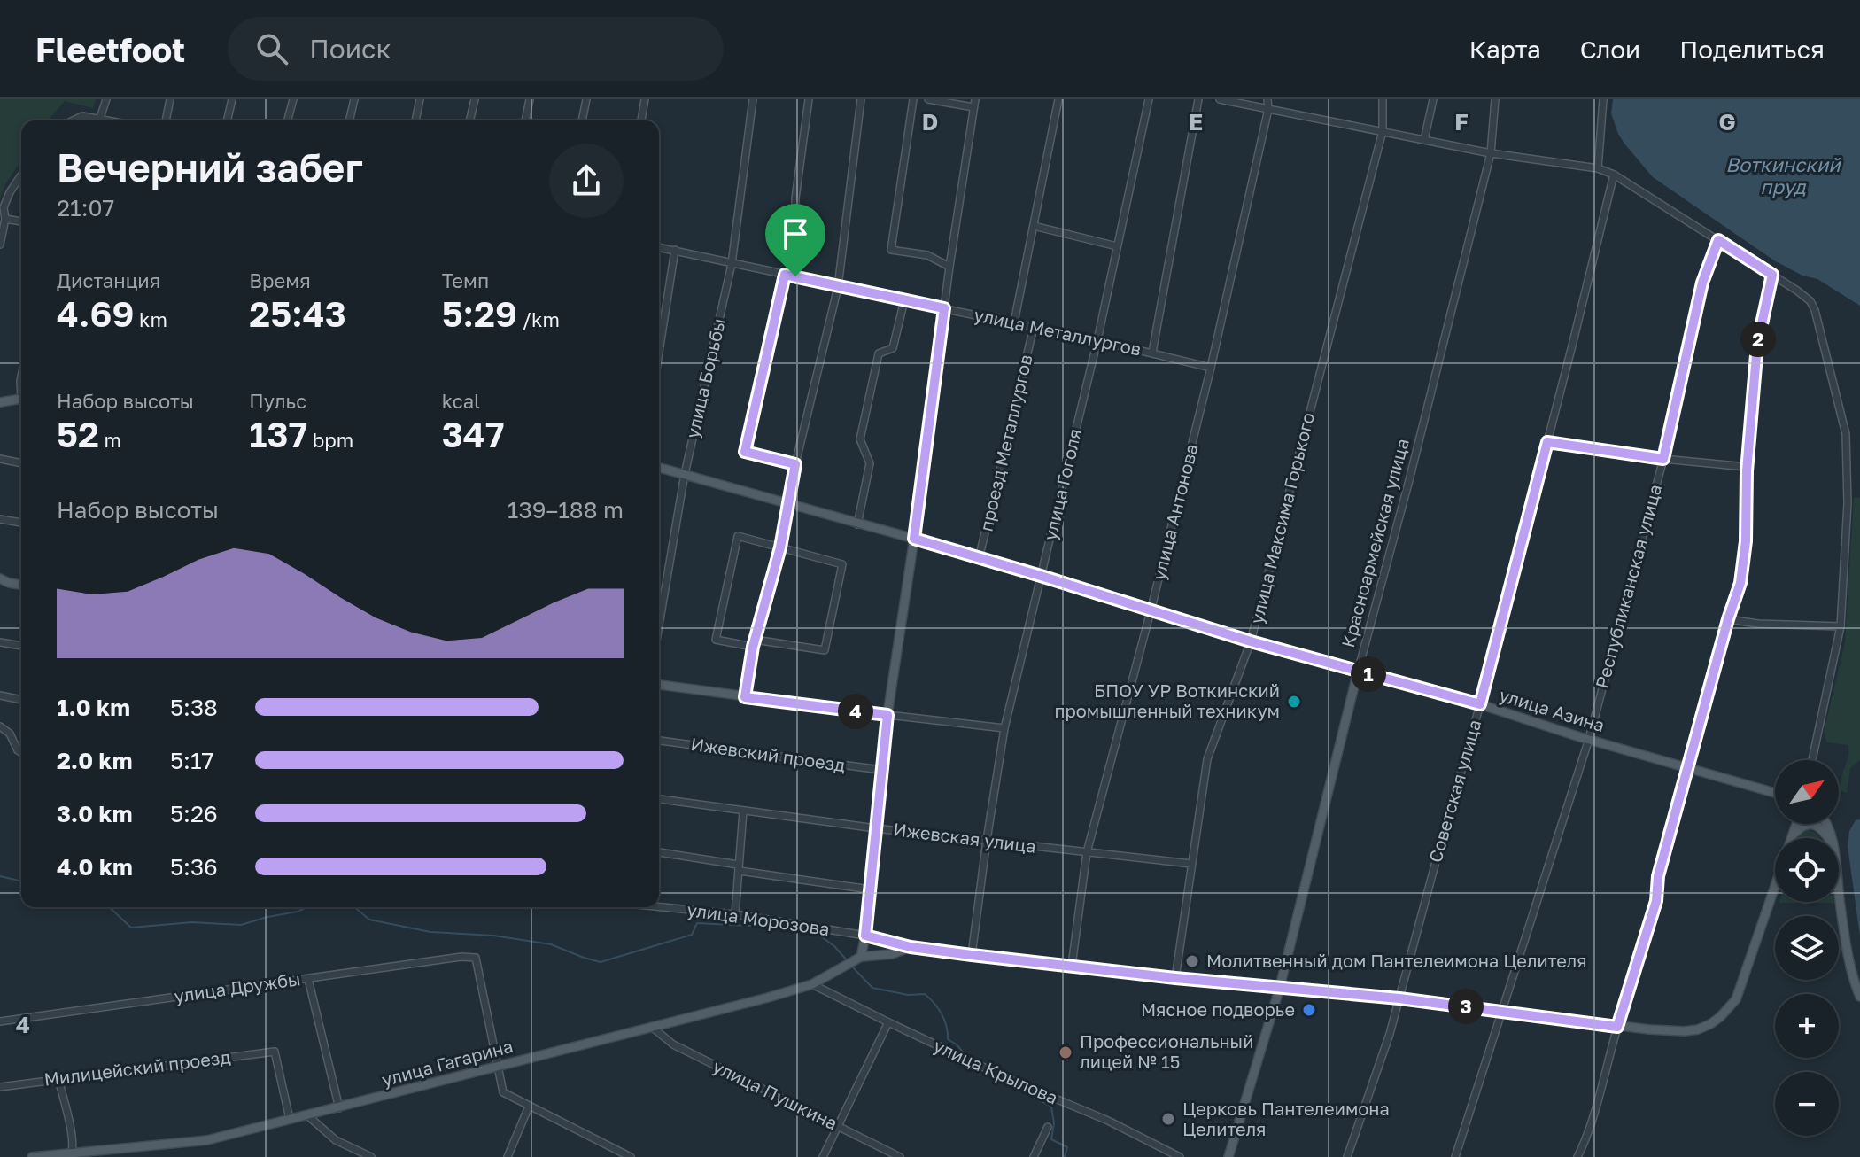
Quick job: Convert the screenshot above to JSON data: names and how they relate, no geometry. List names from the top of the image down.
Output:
{
  "streets": {
    "main road": ["Красноармейская улица", "улица Азина", "улица Гагарина"],
    "street": [
      "улица Металлургов",
      "улица Борьбы",
      "проезд Металлургов",
      "улица Гоголя",
      "улица Антонова",
      "улица Максима Горького",
      "Республиканская улица",
      "Ижевский проезд",
      "Советская улица",
      "Ижевская улица",
      "улица Морозова",
      "улица Дружбы",
      "Милицейский проезд",
      "улица Крылова",
      "улица Пушкина"
    ]
  },
  "crossings": [
    ["улица Металлургов", "улица Борьбы"],
    ["улица Металлургов", "проезд Металлургов"],
    ["улица Металлургов", "улица Гоголя"],
    ["улица Металлургов", "улица Антонова"],
    ["улица Борьбы", "улица Азина"],
    ["проезд Металлургов", "улица Азина"],
    ["улица Гоголя", "улица Азина"],
    ["улица Гоголя", "Ижевская улица"],
    ["улица Антонова", "улица Азина"],
    ["улица Антонова", "Ижевская улица"],
    ["улица Максима Горького", "улица Азина"],
    ["улица Максима Горького", "Ижевская улица"],
    ["Красноармейская улица", "улица Азина"],
    ["Республиканская улица", "улица Азина"],
    ["улица Азина", "Советская улица"],
    ["улица Дружбы", "улица Гагарина"],
    ["улица Гагарина", "Милицейский проезд"],
    ["улица Гагарина", "улица Крылова"],
    ["улица Гагарина", "улица Пушкина"]
  ],
  "water": ["Воткинский пруд"],
  "places": [
    "БПОУ УР Воткинский промышленный техникум",
    "Молитвенный дом Пантелеимона Целителя",
    "Мясное подворье",
    "Профессиональный лицей № 15",
    "Церковь Пантелеимона Целителя"
  ],
  "north": "top right",
  "page": {
    "header": "Fleetfoot",
    "search": "Поиск",
    "nav": ["Карта", "Слои", "Поделиться"],
    "heading": ["Вечерний забег", "21:07"],
    "stats": [
      ["Дистанция", "4.69 km"],
      ["Время", "25:43"],
      ["Темп", "5:29 /km"],
      ["Набор высоты", "52 m"],
      ["Пульс", "137 bpm"],
      ["kcal", "347"]
    ],
    "pins": [
      "2",
      "1",
      "4",
      "3"
    ],
    "chart": ["Набор высоты", "139–188 m"],
    "list": [
      {
        "name": "1.0 km",
        "note": "5:38"
      },
      {
        "name": "2.0 km",
        "note": "5:17"
      },
      {
        "name": "3.0 km",
        "note": "5:26"
      },
      {
        "name": "4.0 km",
        "note": "5:36"
      }
    ],
    "map_buttons": ["+", "−"]
  },
  "grid": {
    "columns": [
      "D",
      "E",
      "F",
      "G"
    ],
    "rows": ["4"]
  }
}
